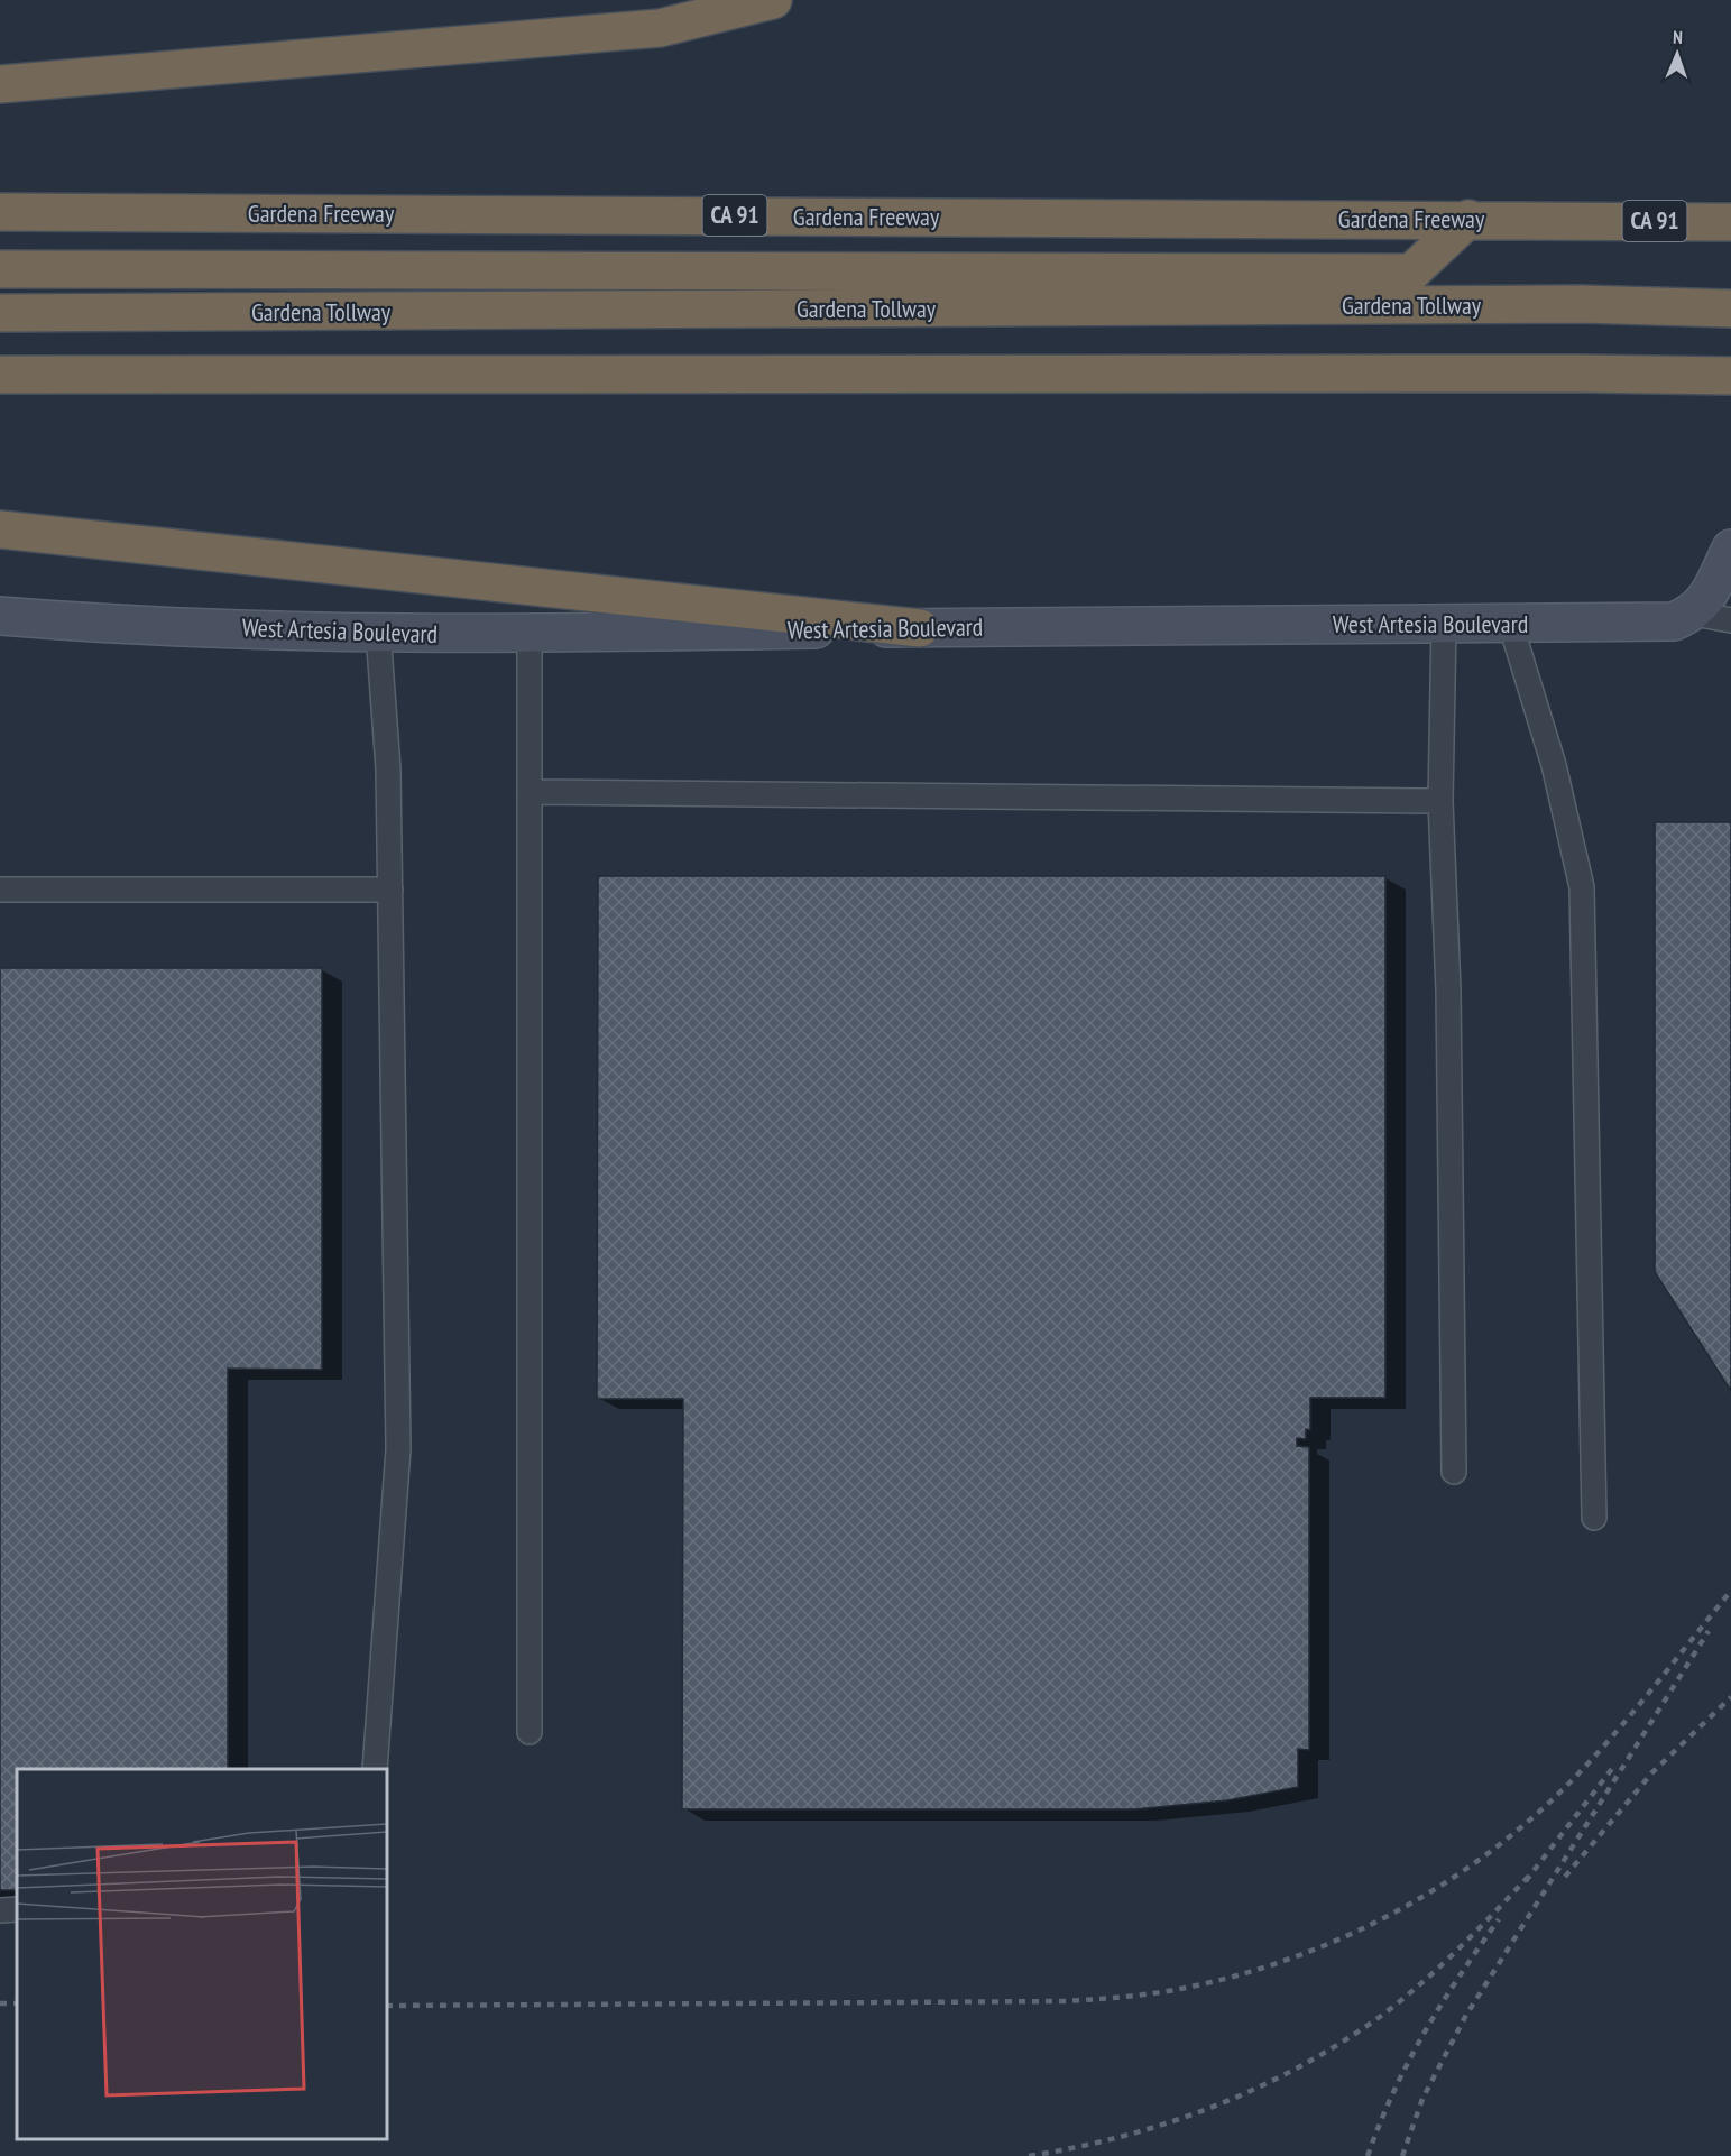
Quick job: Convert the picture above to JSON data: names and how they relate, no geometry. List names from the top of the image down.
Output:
{
  "streets": {
    "highway": ["Gardena Freeway", "CA 91", "Gardena Tollway"],
    "main road": ["West Artesia Boulevard"]
  },
  "crossings": [
    ["Gardena Freeway", "Gardena Tollway"]
  ],
  "north": "top"
}
